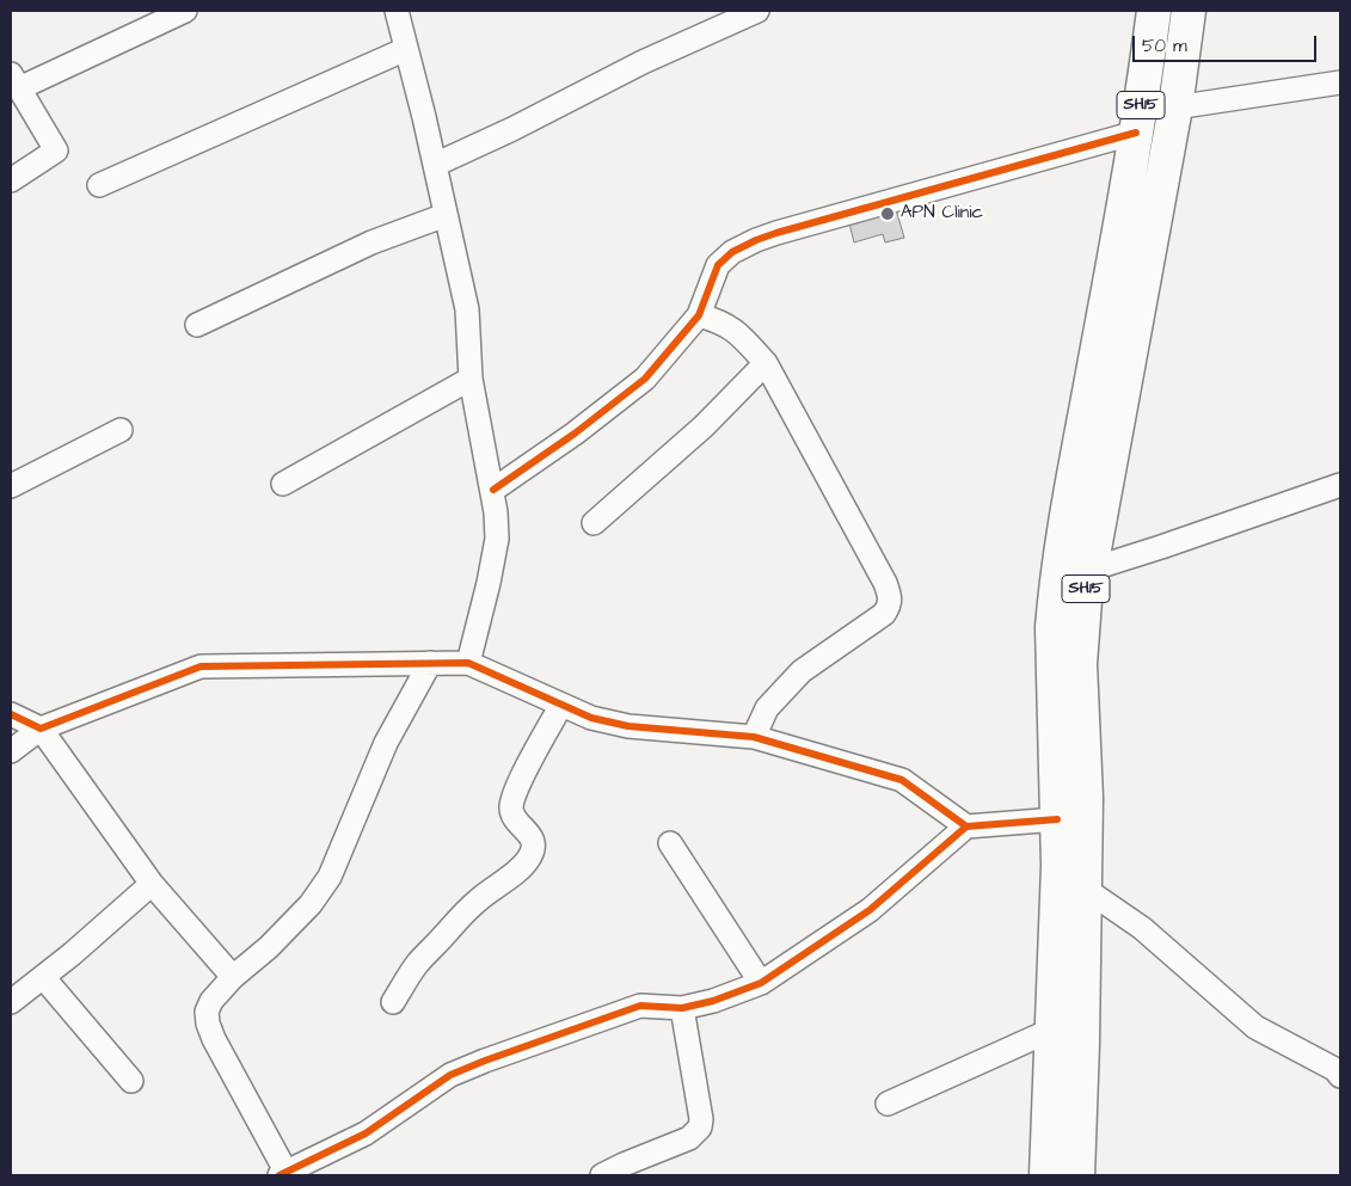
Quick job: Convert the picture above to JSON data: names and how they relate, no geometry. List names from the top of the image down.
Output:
{
  "streets": {
    "main road": ["SH15"]
  },
  "places": ["APN Clinic"],
  "scale_bar": "50 m"
}
